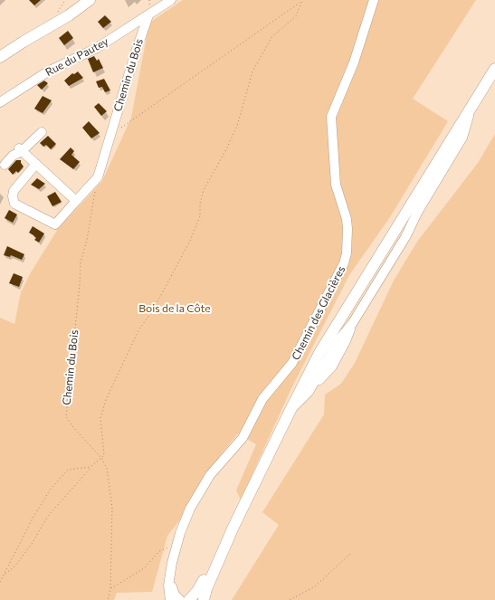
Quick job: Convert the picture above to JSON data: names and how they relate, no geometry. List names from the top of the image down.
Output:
{
  "streets": {
    "street": ["Rue du Pautey", "Chemin du Bois", "Chemin des Glacières"]
  },
  "crossings": [
    ["Rue du Pautey", "Chemin du Bois"]
  ],
  "parks": ["Bois de la Côte"]
}
